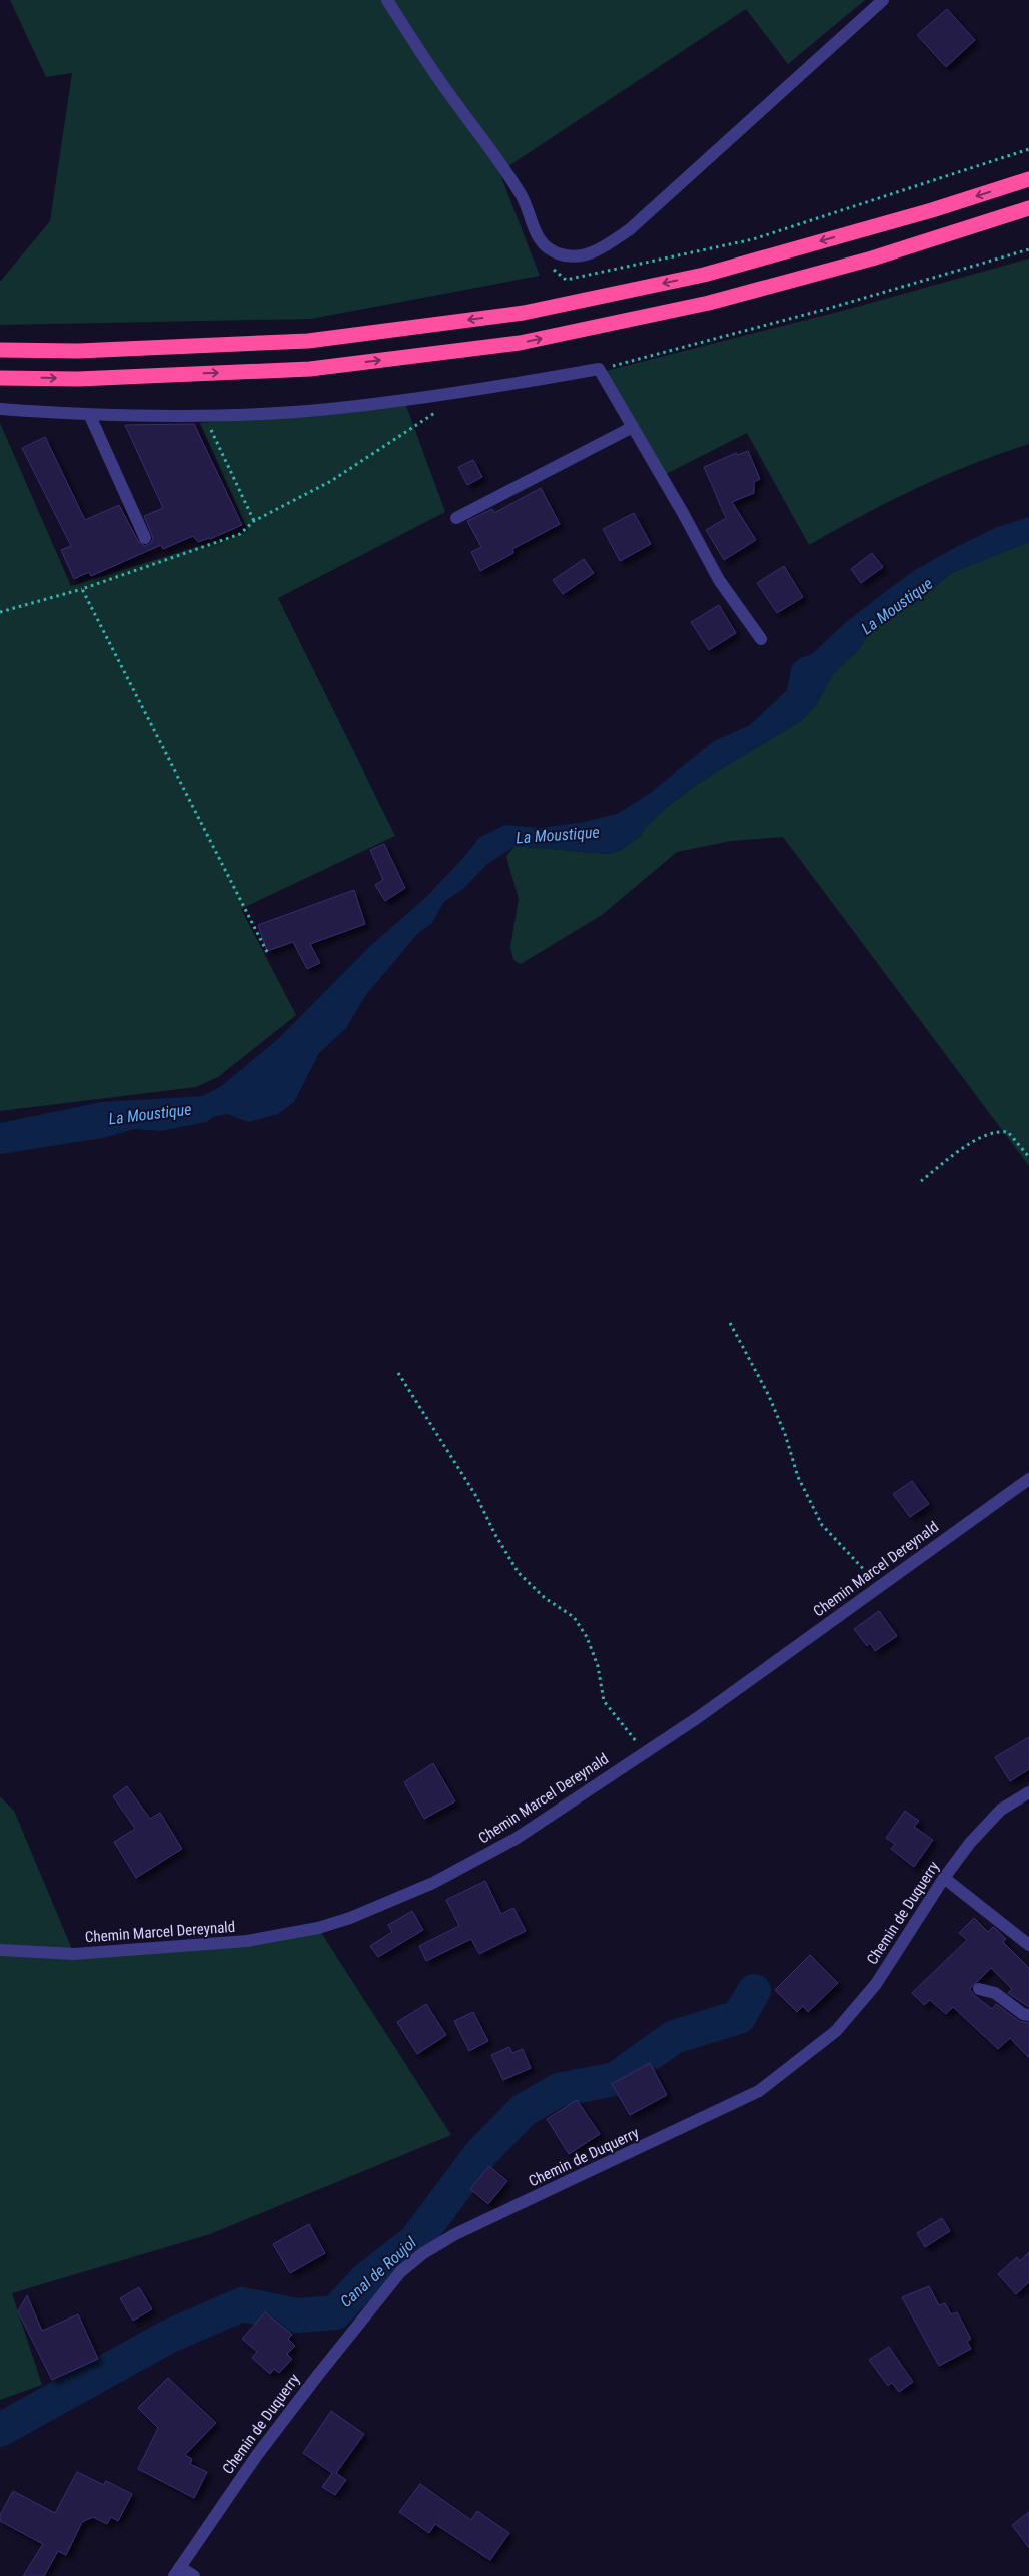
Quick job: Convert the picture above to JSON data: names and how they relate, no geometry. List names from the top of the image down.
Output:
{
  "streets": {
    "street": ["Chemin Marcel Dereynald", "Chemin de Duquerry"]
  },
  "water": ["La Moustique", "Canal de Roujol"]
}
